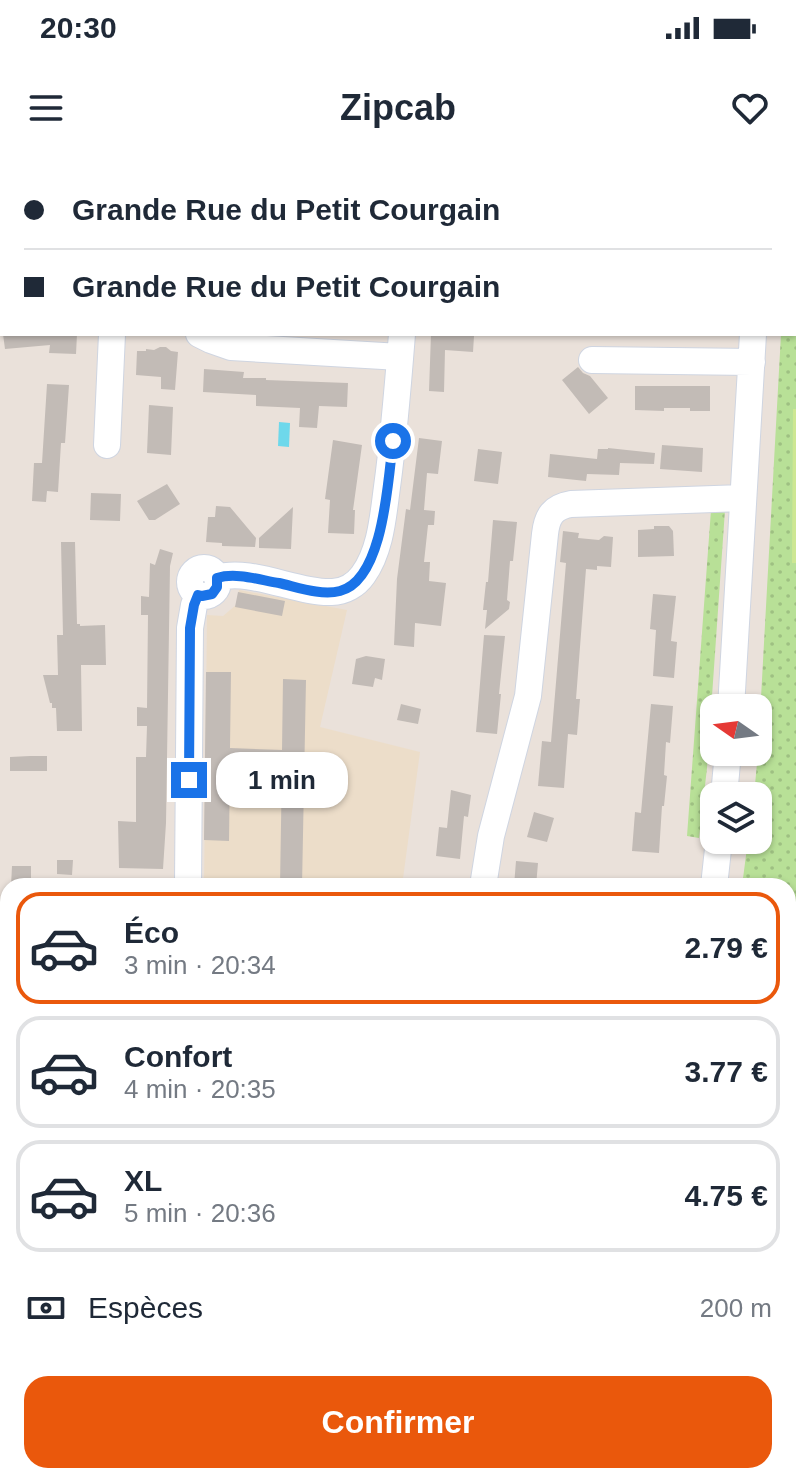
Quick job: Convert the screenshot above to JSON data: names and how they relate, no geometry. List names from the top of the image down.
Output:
{
  "north": "left",
  "page": {
    "status": "20:30",
    "header": "Zipcab",
    "banner": ["Grande Rue du Petit Courgain", "Grande Rue du Petit Courgain"],
    "bubble": "1 min",
    "list": [
      {
        "name": "Éco",
        "note": "3 min · 20:34",
        "value": "2.79 €"
      },
      {
        "name": "Confort",
        "note": "4 min · 20:35",
        "value": "3.77 €"
      },
      {
        "name": "XL",
        "note": "5 min · 20:36",
        "value": "4.75 €"
      }
    ],
    "pay": ["Espèces", "200 m"],
    "buttons": "Confirmer"
  }
}
